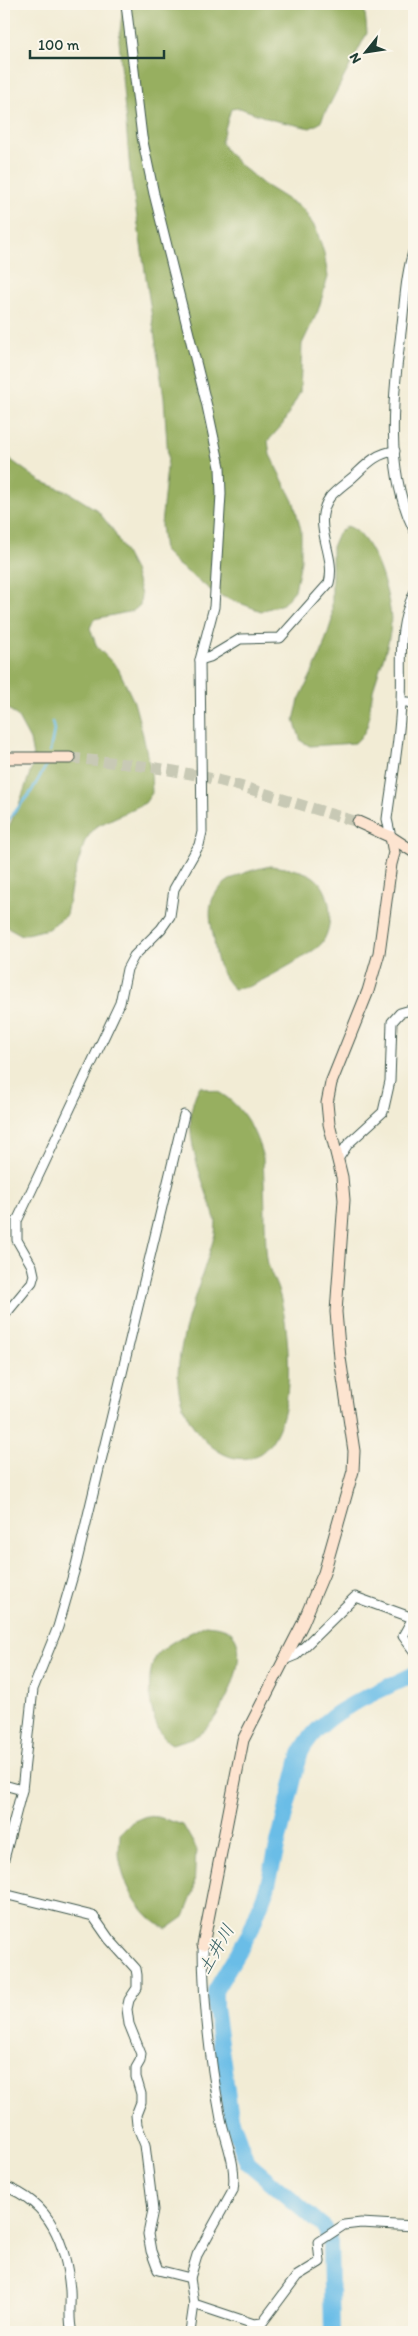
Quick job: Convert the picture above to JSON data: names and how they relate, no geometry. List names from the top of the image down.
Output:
{
  "water": ["土井川"],
  "scale_bar": "100 m",
  "north": "bottom left"
}
